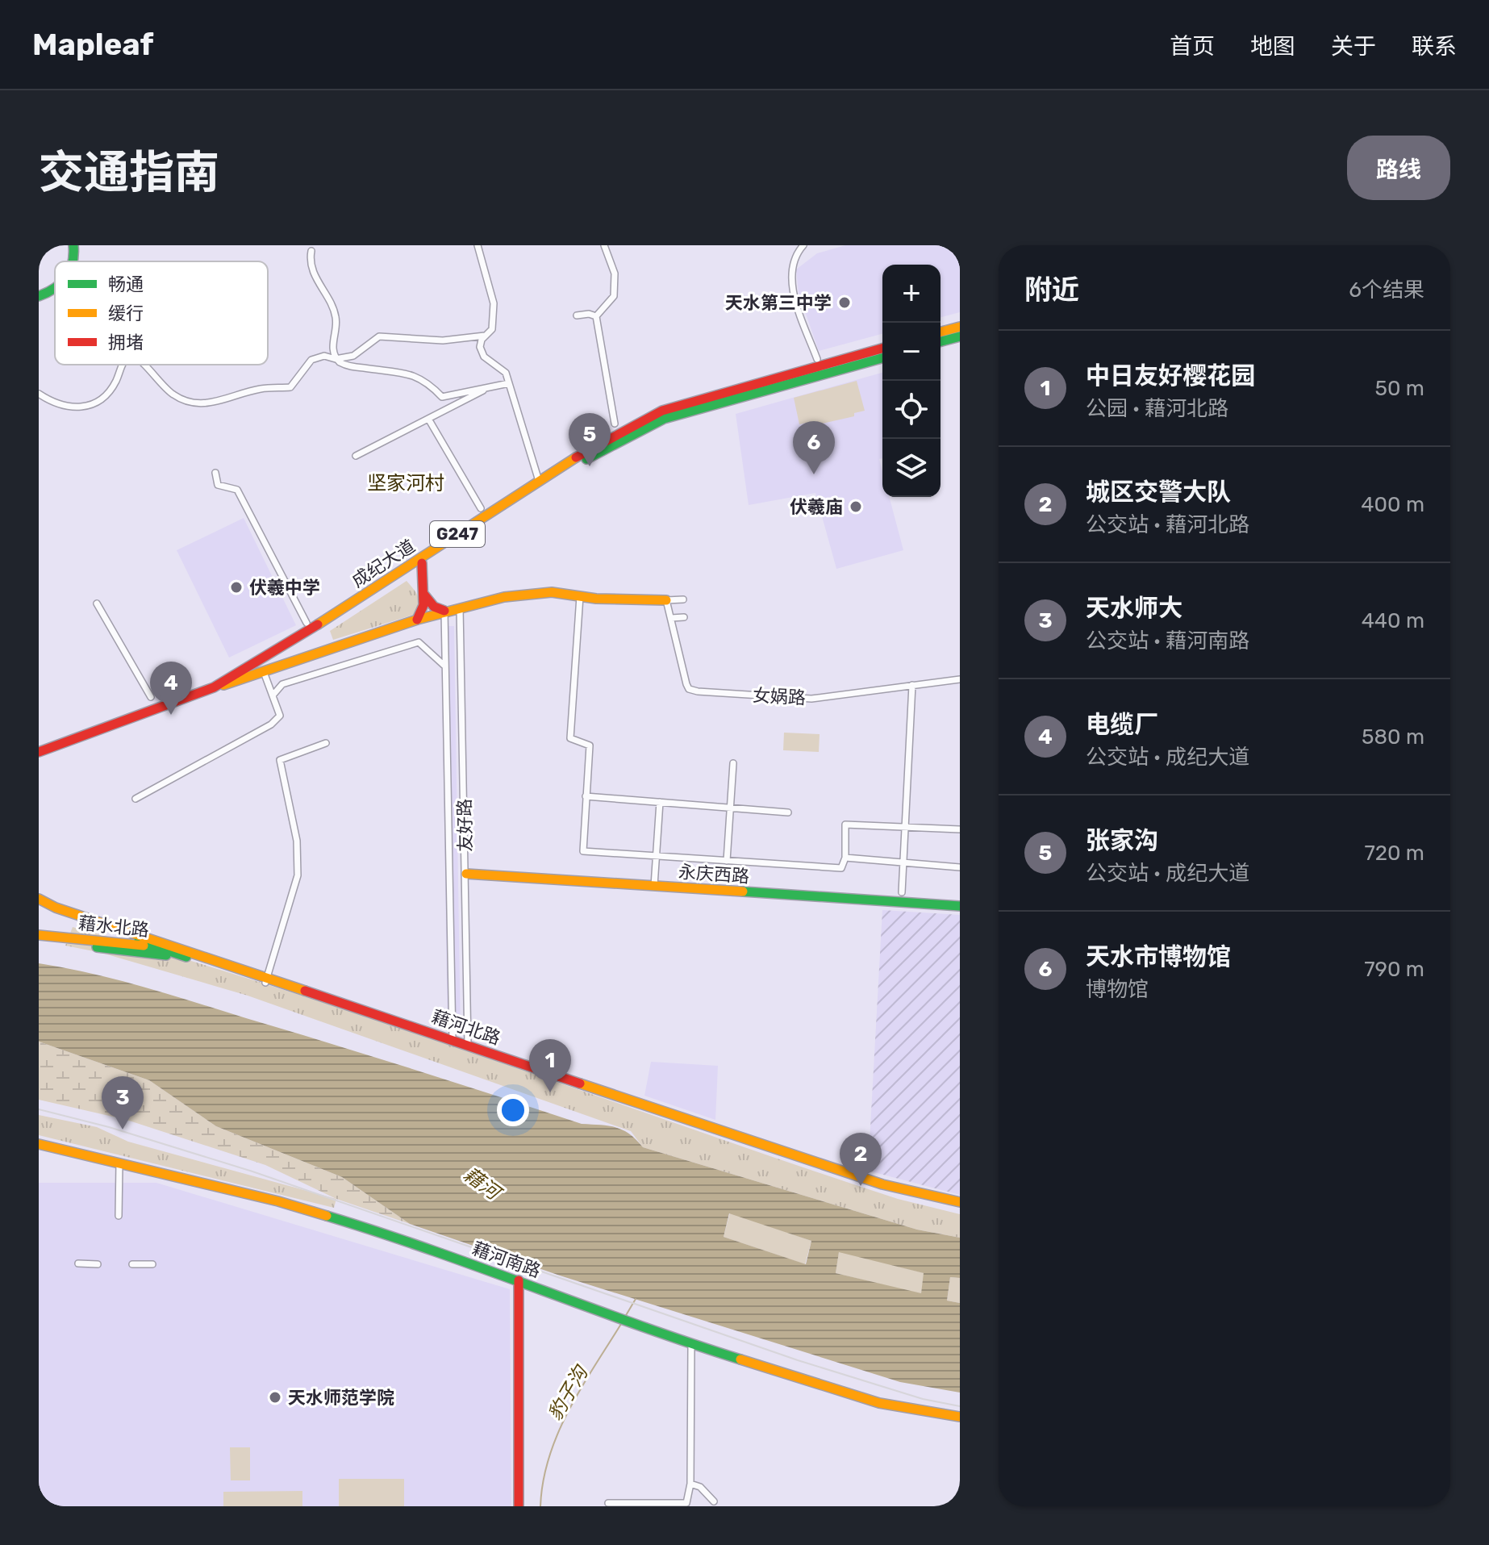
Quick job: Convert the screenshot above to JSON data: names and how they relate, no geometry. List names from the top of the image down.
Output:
{
  "streets": {
    "main road": [
      "G247",
      "成纪大道",
      "永庆西路",
      "藉水北路",
      "藉河北路",
      "藉河南路"
    ],
    "street": ["女娲路", "友好路"]
  },
  "crossings": [
    ["友好路", "永庆西路"],
    ["友好路", "藉河北路"],
    ["藉水北路", "藉河北路"]
  ],
  "districts": ["坚家河村"],
  "water": ["藉河", "豹子沟"],
  "places": [
    "天水第三中学",
    "伏羲庙",
    "伏羲中学",
    "天水师范学院"
  ],
  "legend": ["畅通", "缓行", "拥堵"],
  "page": {
    "header": "Mapleaf",
    "nav": [
      "首页",
      "地图",
      "关于",
      "联系"
    ],
    "title": "交通指南",
    "buttons": "路线",
    "heading": ["附近", "6个结果"],
    "map_buttons": ["+", "−"],
    "list": [
      {
        "mark": "1",
        "name": "中日友好樱花园",
        "note": "公园 · 藉河北路",
        "value": "50 m"
      },
      {
        "mark": "2",
        "name": "城区交警大队",
        "note": "公交站 · 藉河北路",
        "value": "400 m"
      },
      {
        "mark": "3",
        "name": "天水师大",
        "note": "公交站 · 藉河南路",
        "value": "440 m"
      },
      {
        "mark": "4",
        "name": "电缆厂",
        "note": "公交站 · 成纪大道",
        "value": "580 m"
      },
      {
        "mark": "5",
        "name": "张家沟",
        "note": "公交站 · 成纪大道",
        "value": "720 m"
      },
      {
        "mark": "6",
        "name": "天水市博物馆",
        "note": "博物馆",
        "value": "790 m"
      }
    ],
    "pins": [
      "5",
      "6",
      "4",
      "1",
      "3",
      "2"
    ]
  }
}
